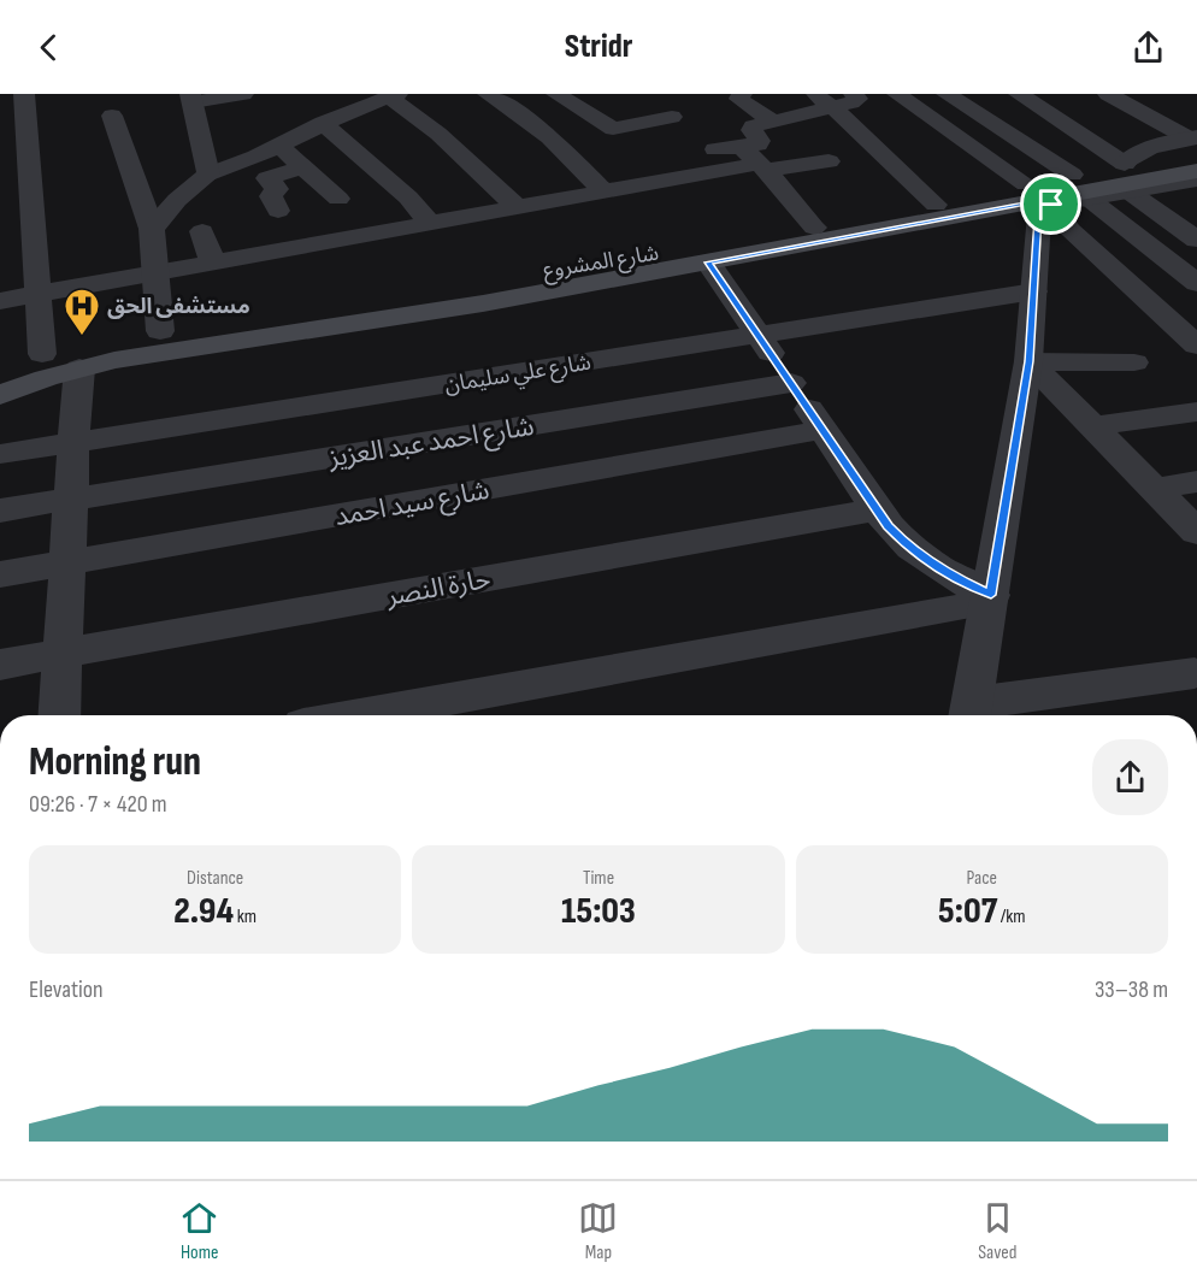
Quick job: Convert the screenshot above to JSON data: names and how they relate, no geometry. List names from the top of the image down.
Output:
{
  "streets": {
    "main road": ["شارع المشروع"],
    "street": [
      "شارع علي سليمان",
      "شارع احمد عبد العزيز",
      "شارع سيد احمد",
      "حارة النصر"
    ]
  },
  "places": {
    "hospital": ["مستشفى الحق"]
  },
  "page": {
    "header": "Stridr",
    "heading": ["Morning run", "09:26 · 7 × 420 m"],
    "stats": [
      ["Distance", "2.94 km"],
      ["Time", "15:03"],
      ["Pace", "5:07 /km"]
    ],
    "chart": ["Elevation", "33–38 m"],
    "tabs": ["Home", "Map", "Saved"]
  }
}
